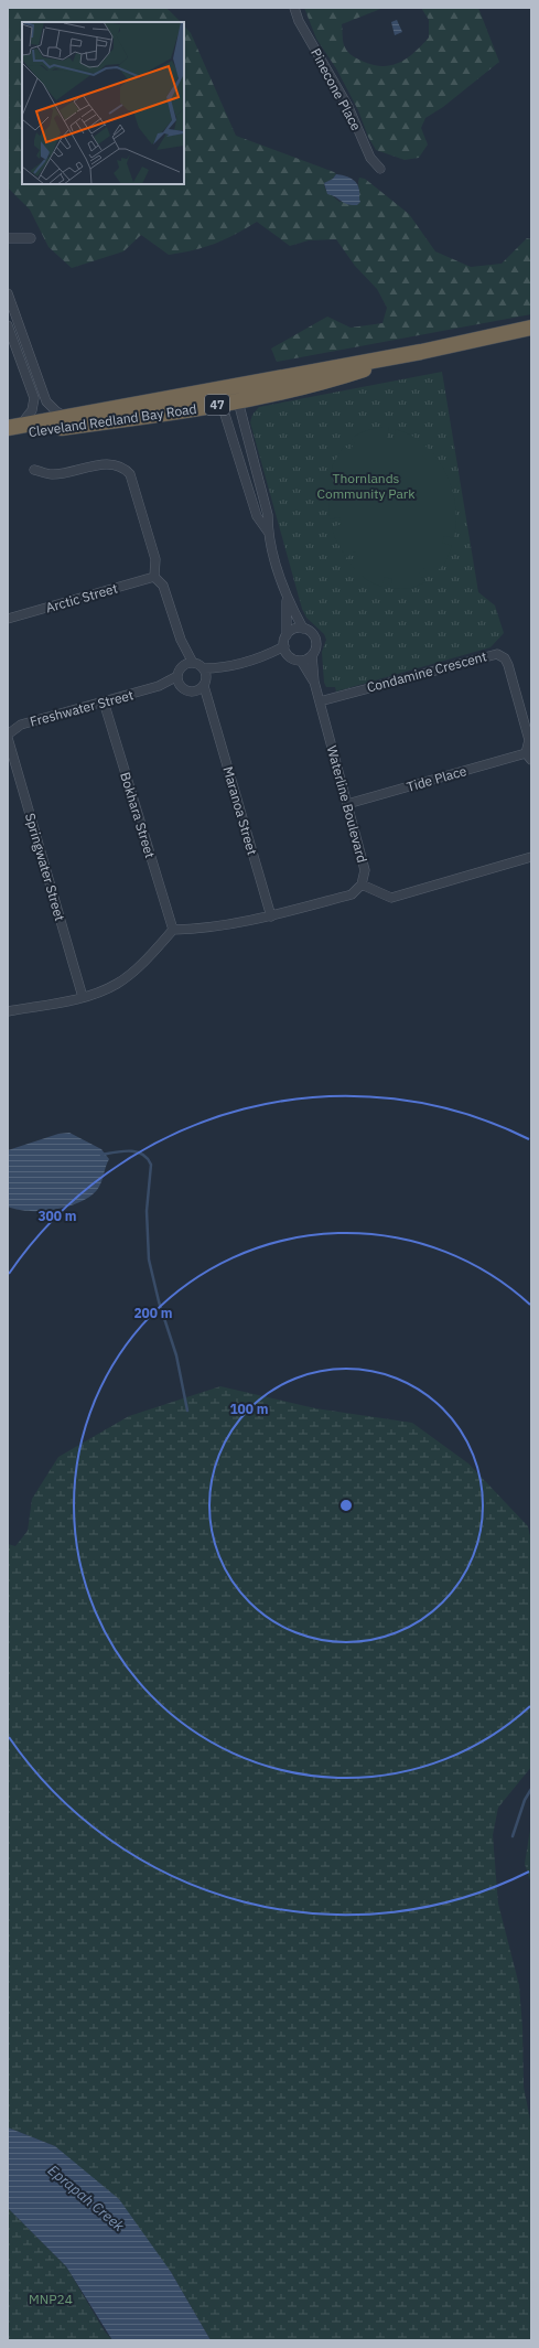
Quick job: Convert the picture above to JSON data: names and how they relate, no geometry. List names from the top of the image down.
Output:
{
  "streets": {
    "highway": ["47", "Cleveland Redland Bay Road"],
    "street": [
      "Pinecone Place",
      "Arctic Street",
      "Condamine Crescent",
      "Freshwater Street",
      "Tide Place",
      "Waterline Boulevard",
      "Maranoa Street",
      "Bokhara Street",
      "Springwater Street"
    ]
  },
  "crossings": [
    ["Condamine Crescent", "Tide Place"],
    ["Condamine Crescent", "Waterline Boulevard"],
    ["Freshwater Street", "Maranoa Street"],
    ["Freshwater Street", "Bokhara Street"],
    ["Freshwater Street", "Springwater Street"],
    ["Tide Place", "Waterline Boulevard"]
  ],
  "water": ["Eprapah Creek"],
  "parks": ["Thornlands Community Park", "MNP24"],
  "rings": ["300 m", "200 m", "100 m"]
}
